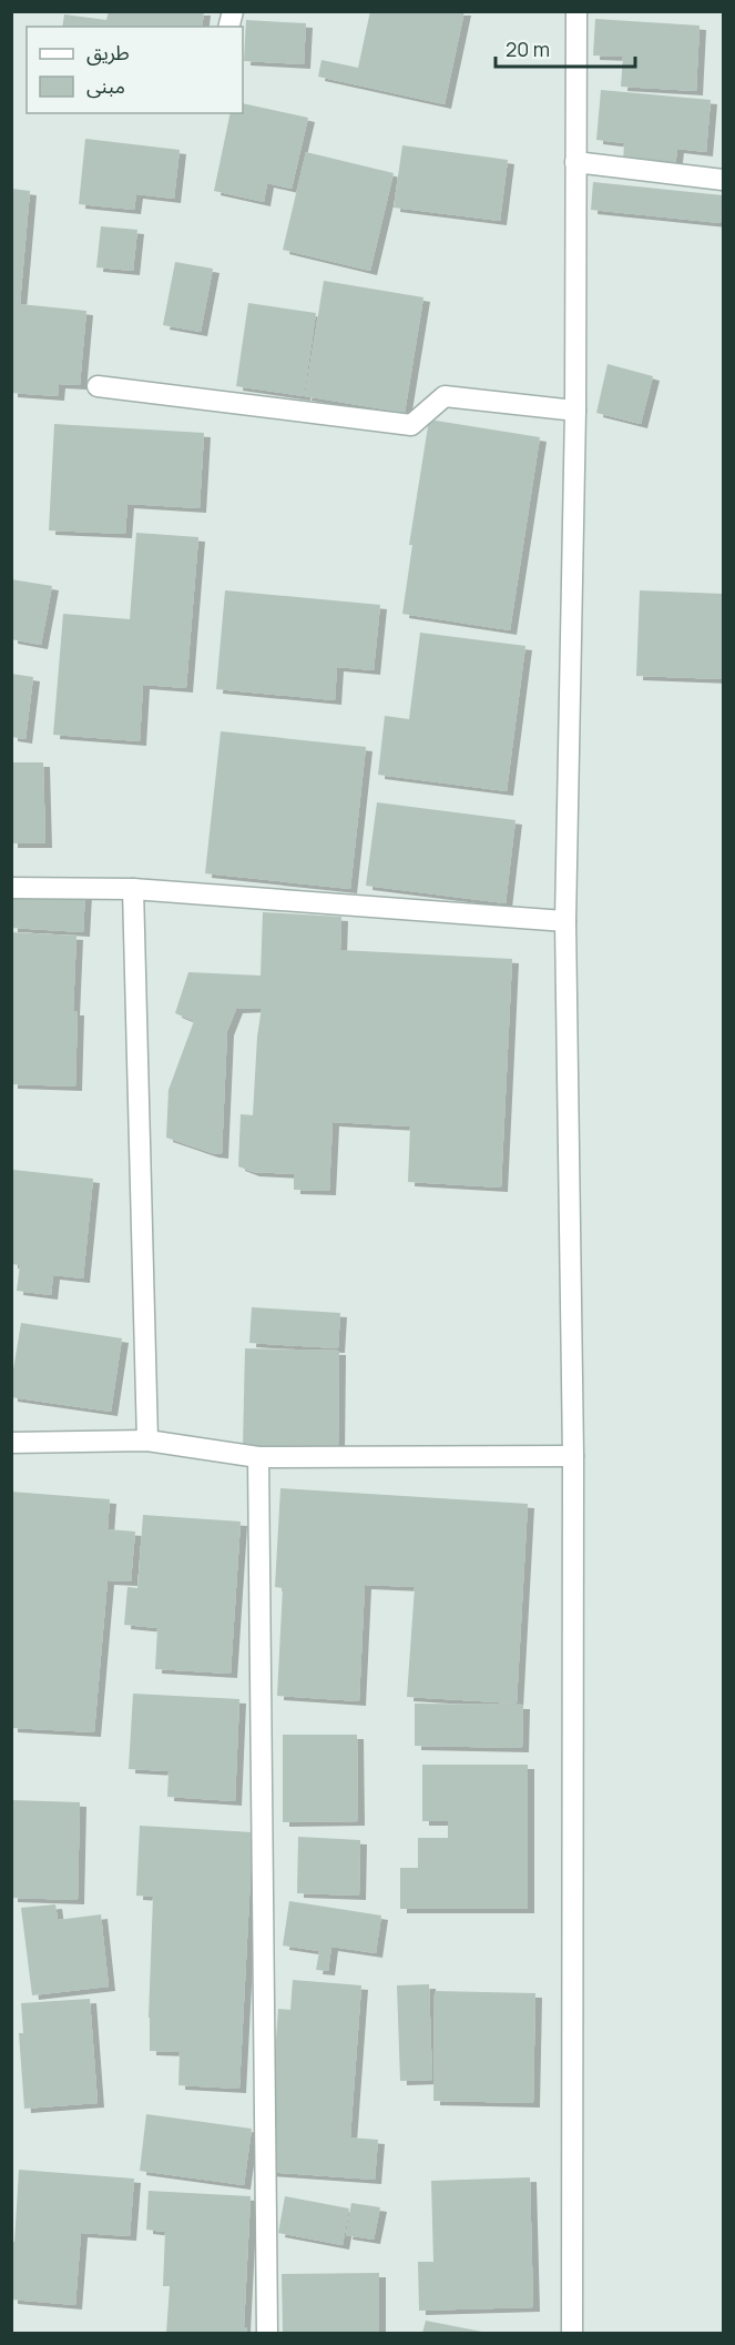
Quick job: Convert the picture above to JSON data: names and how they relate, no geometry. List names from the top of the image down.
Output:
{
  "legend": ["طريق", "مبنى"],
  "scale_bar": "20 m"
}
